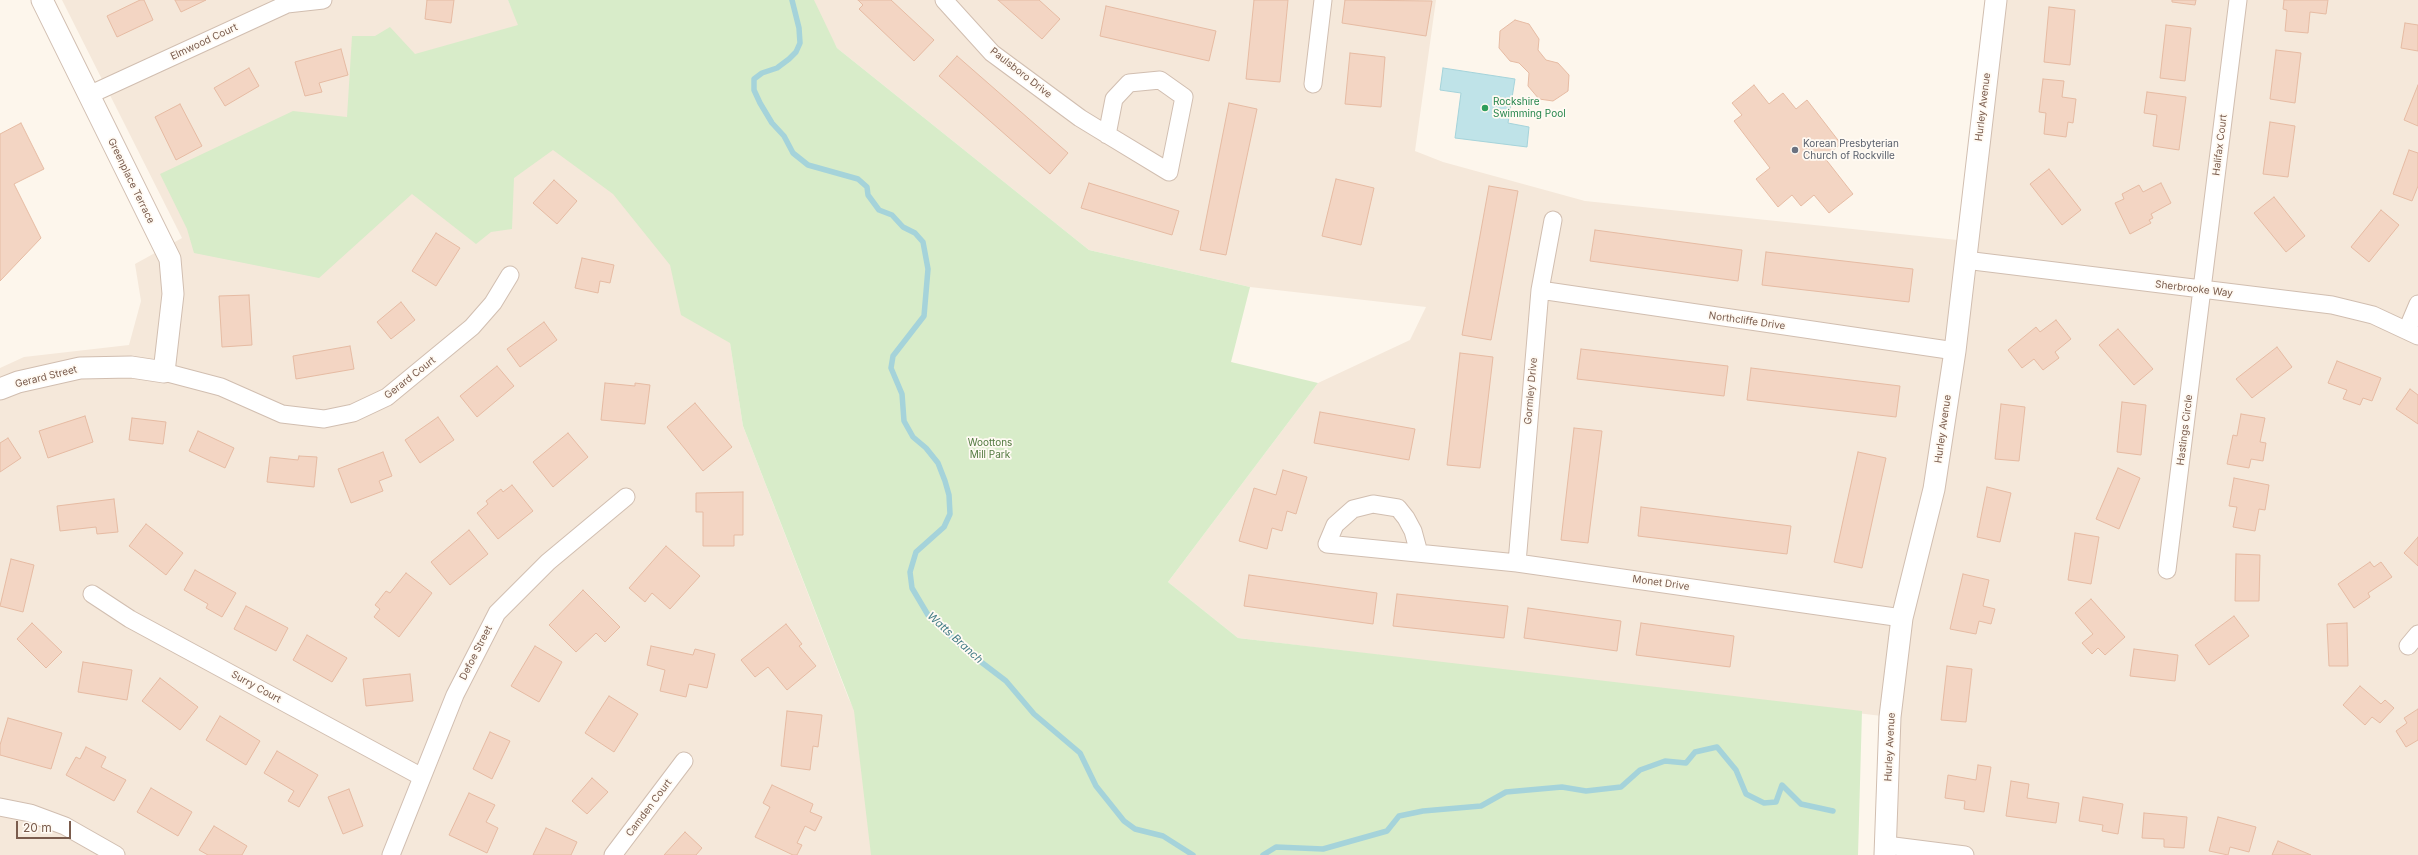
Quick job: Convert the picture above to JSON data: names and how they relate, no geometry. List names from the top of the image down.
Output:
{
  "streets": {
    "street": [
      "Elmwood Court",
      "Paulsboro Drive",
      "Hurley Avenue",
      "Halifax Court",
      "Greenplace Terrace",
      "Sherbrooke Way",
      "Northcliffe Drive",
      "Gerard Street",
      "Gerard Court",
      "Gormley Drive",
      "Hastings Circle",
      "Monet Drive",
      "Defoe Street",
      "Surry Court",
      "Camden Court"
    ]
  },
  "crossings": [
    ["Elmwood Court", "Greenplace Terrace"],
    ["Hurley Avenue", "Sherbrooke Way"],
    ["Hurley Avenue", "Northcliffe Drive"],
    ["Hurley Avenue", "Monet Drive"],
    ["Halifax Court", "Sherbrooke Way"],
    ["Halifax Court", "Hastings Circle"],
    ["Greenplace Terrace", "Gerard Street"],
    ["Greenplace Terrace", "Gerard Court"],
    ["Sherbrooke Way", "Hastings Circle"],
    ["Northcliffe Drive", "Gormley Drive"],
    ["Gerard Street", "Gerard Court"],
    ["Gormley Drive", "Monet Drive"],
    ["Defoe Street", "Surry Court"]
  ],
  "water": ["Watts Branch"],
  "parks": ["Woottons Mill Park"],
  "places": ["Rockshire Swimming Pool", "Korean Presbyterian Church of Rockville"],
  "scale_bar": "20 m"
}
